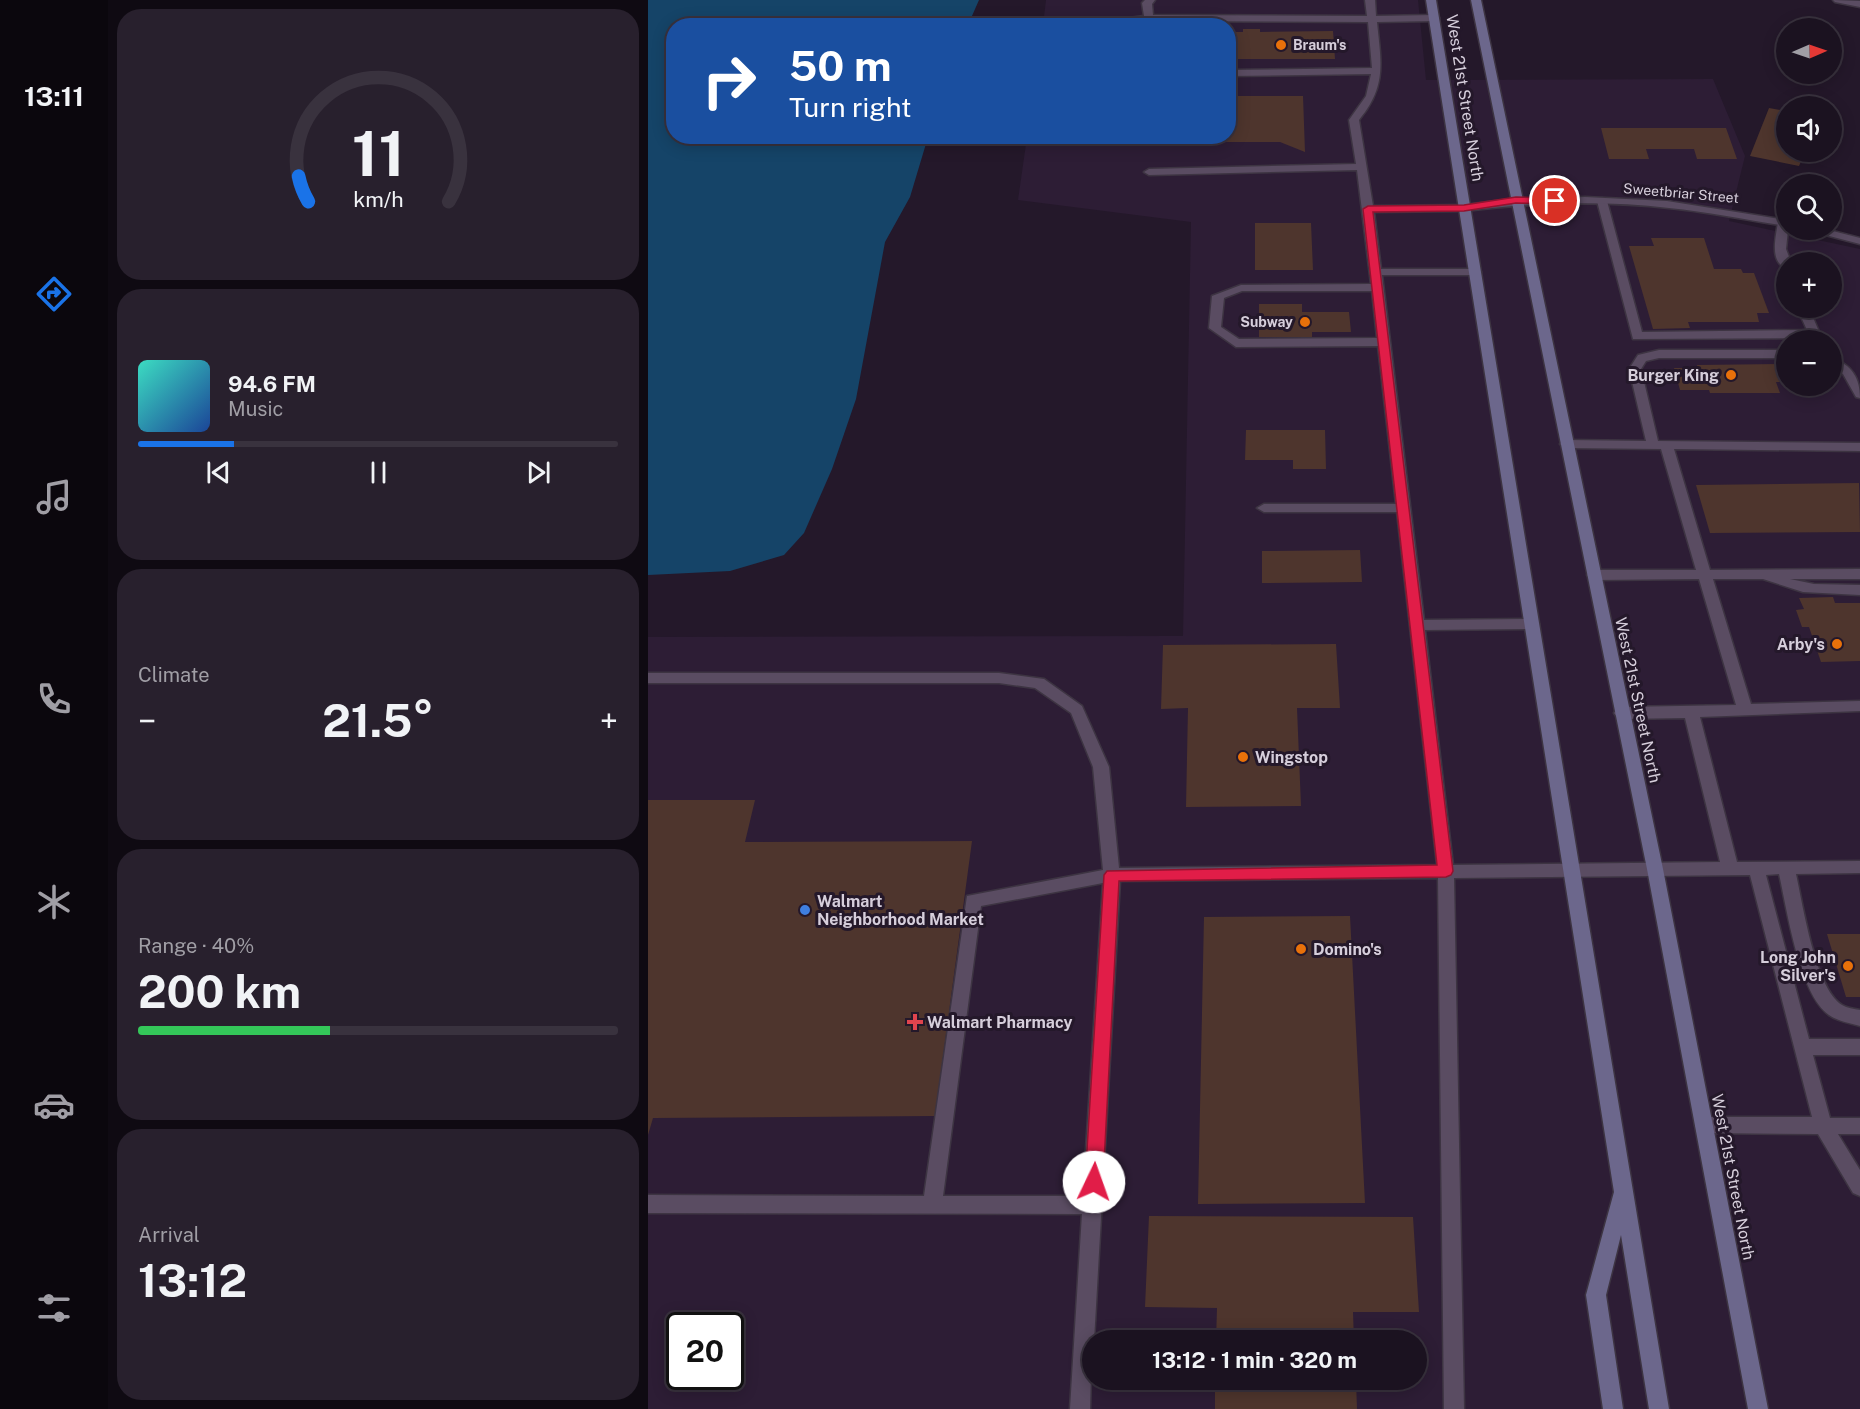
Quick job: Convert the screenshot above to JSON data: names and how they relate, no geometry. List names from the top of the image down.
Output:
{
  "streets": {
    "main road": ["West 21st Street North"],
    "street": ["Sweetbriar Street"]
  },
  "crossings": [
    ["West 21st Street North", "Sweetbriar Street"]
  ],
  "places": {
    "other": [
      "Braum's",
      "Subway",
      "Burger King",
      "Arby's",
      "Wingstop",
      "Walmart Neighborhood Market",
      "Domino's",
      "Long John Silver's"
    ],
    "health": ["Walmart Pharmacy"]
  },
  "north": "right",
  "page": {
    "tabs": "13:11",
    "map_buttons": ["+", "−"],
    "turn": ["50 m", "Turn right"],
    "song": ["94.6 FM", "Music"],
    "tile": [
      "Climate",
      ["Range · 40%", "200 km"],
      ["Arrival", "13:12"]
    ],
    "heat": ["−", "21.5°", "+"],
    "limit": "20",
    "trip": "13:12 · 1 min · 320 m",
    "gauge": ["11", "km/h"]
  }
}
